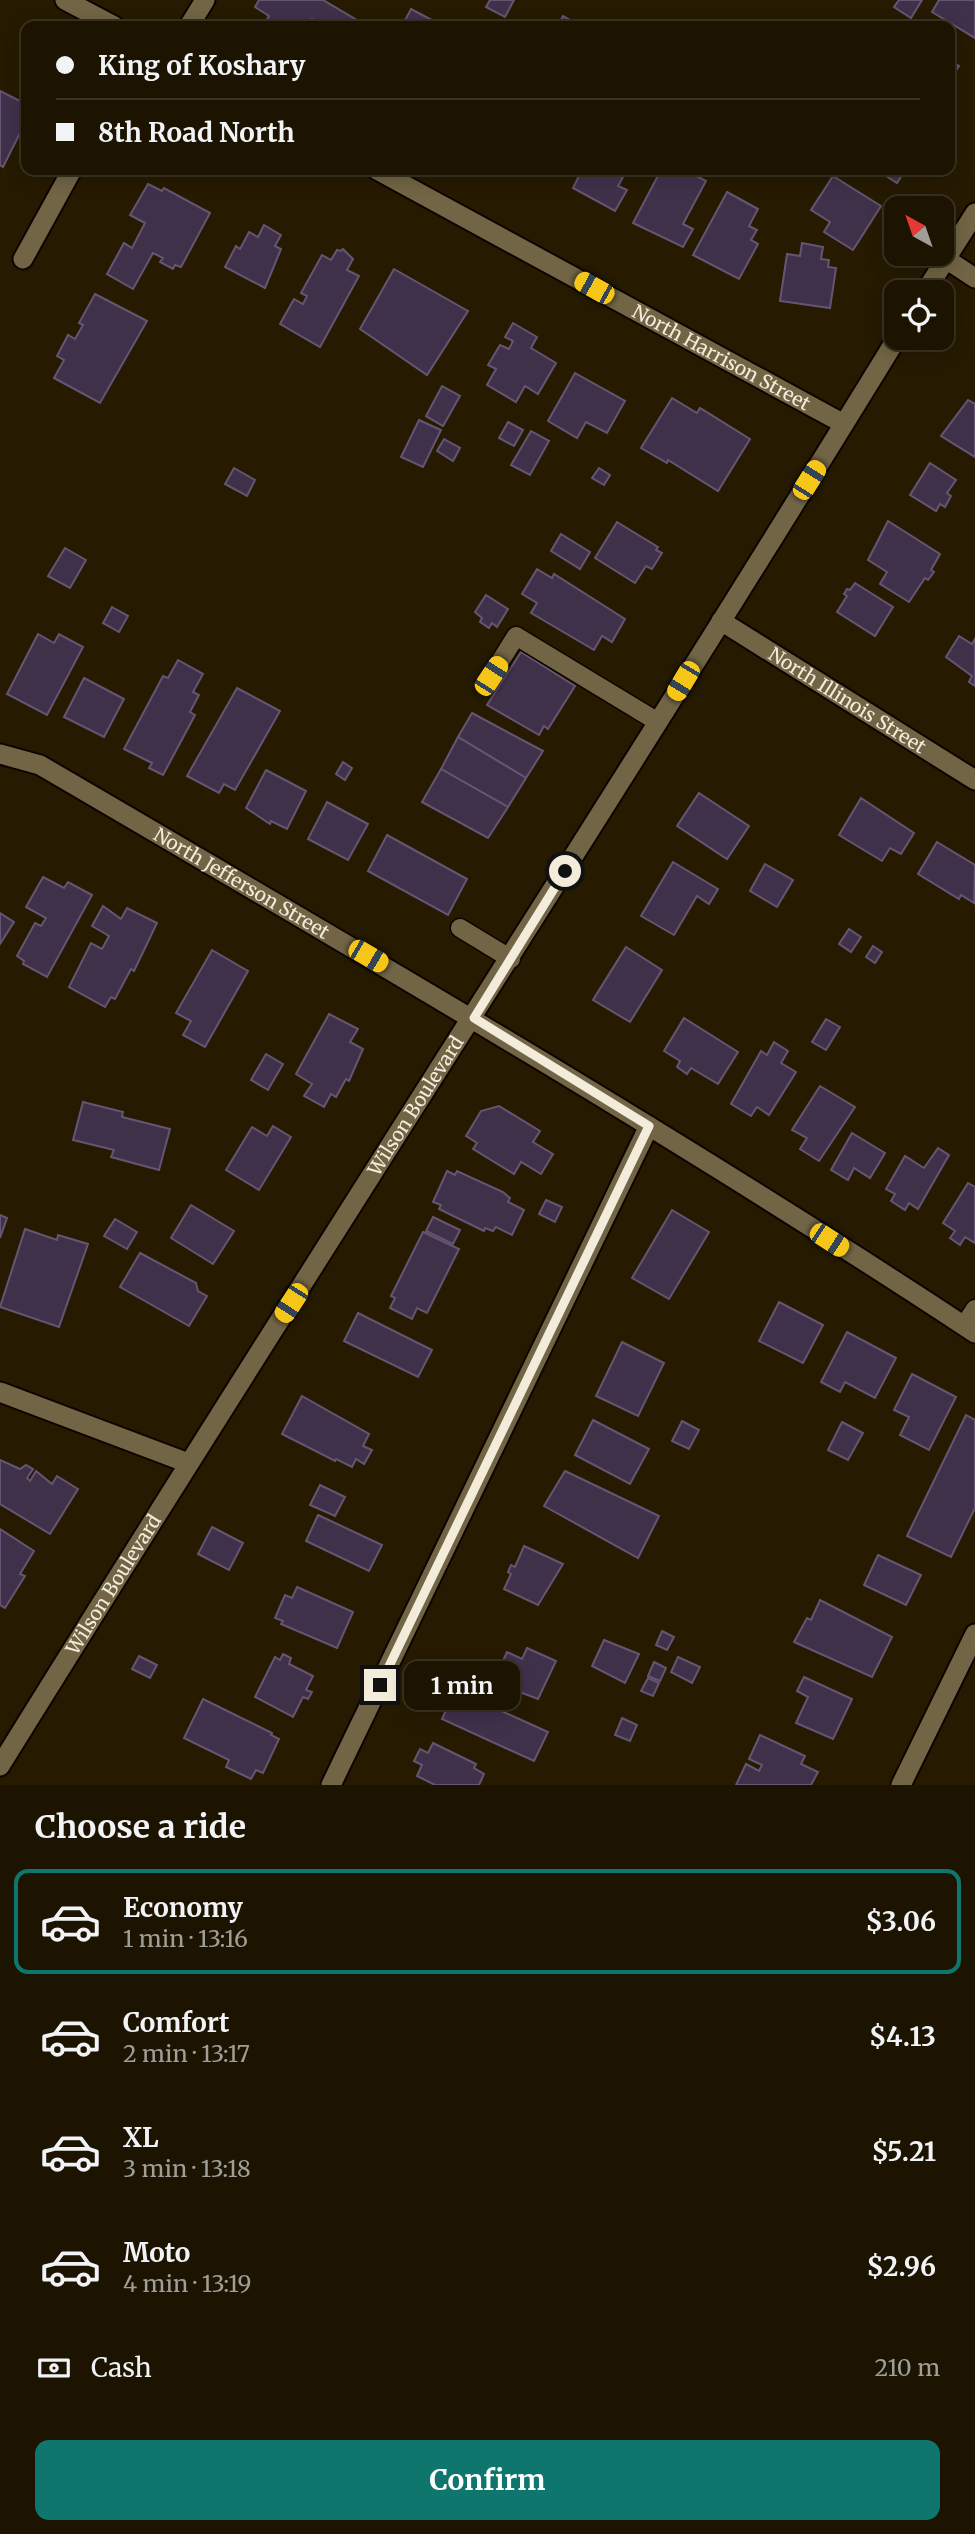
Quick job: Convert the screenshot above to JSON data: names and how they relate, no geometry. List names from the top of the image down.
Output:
{
  "streets": {
    "street": [
      "North Harrison Street",
      "North Illinois Street",
      "North Jefferson Street",
      "Wilson Boulevard"
    ]
  },
  "crossings": [
    ["North Harrison Street", "Wilson Boulevard"],
    ["North Illinois Street", "Wilson Boulevard"],
    ["North Jefferson Street", "Wilson Boulevard"]
  ],
  "north": "top left",
  "page": {
    "banner": ["King of Koshary", "8th Road North"],
    "bubble": "1 min",
    "heading": "Choose a ride",
    "list": [
      {
        "name": "Economy",
        "note": "1 min · 13:16",
        "value": "$3.06"
      },
      {
        "name": "Comfort",
        "note": "2 min · 13:17",
        "value": "$4.13"
      },
      {
        "name": "XL",
        "note": "3 min · 13:18",
        "value": "$5.21"
      },
      {
        "name": "Moto",
        "note": "4 min · 13:19",
        "value": "$2.96"
      }
    ],
    "pay": ["Cash", "210 m"],
    "buttons": "Confirm"
  }
}
